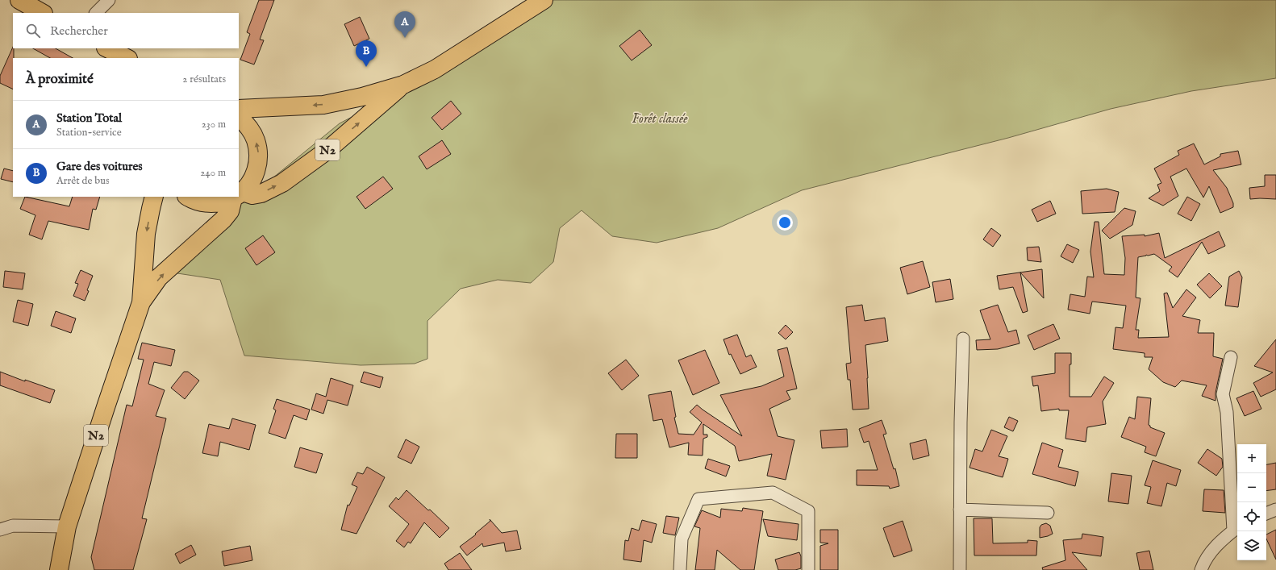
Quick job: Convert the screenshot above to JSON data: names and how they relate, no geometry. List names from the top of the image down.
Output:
{
  "streets": {
    "highway": ["N2"]
  },
  "parks": ["Forêt classée"],
  "page": {
    "pins": ["A", "B"],
    "search": "Rechercher",
    "heading": ["À proximité", "2 résultats"],
    "list": [
      {
        "mark": "A",
        "name": "Station Total",
        "note": "Station-service",
        "value": "230 m"
      },
      {
        "mark": "B",
        "name": "Gare des voitures",
        "note": "Arrêt de bus",
        "value": "240 m"
      }
    ],
    "map_buttons": ["+", "−"]
  }
}
